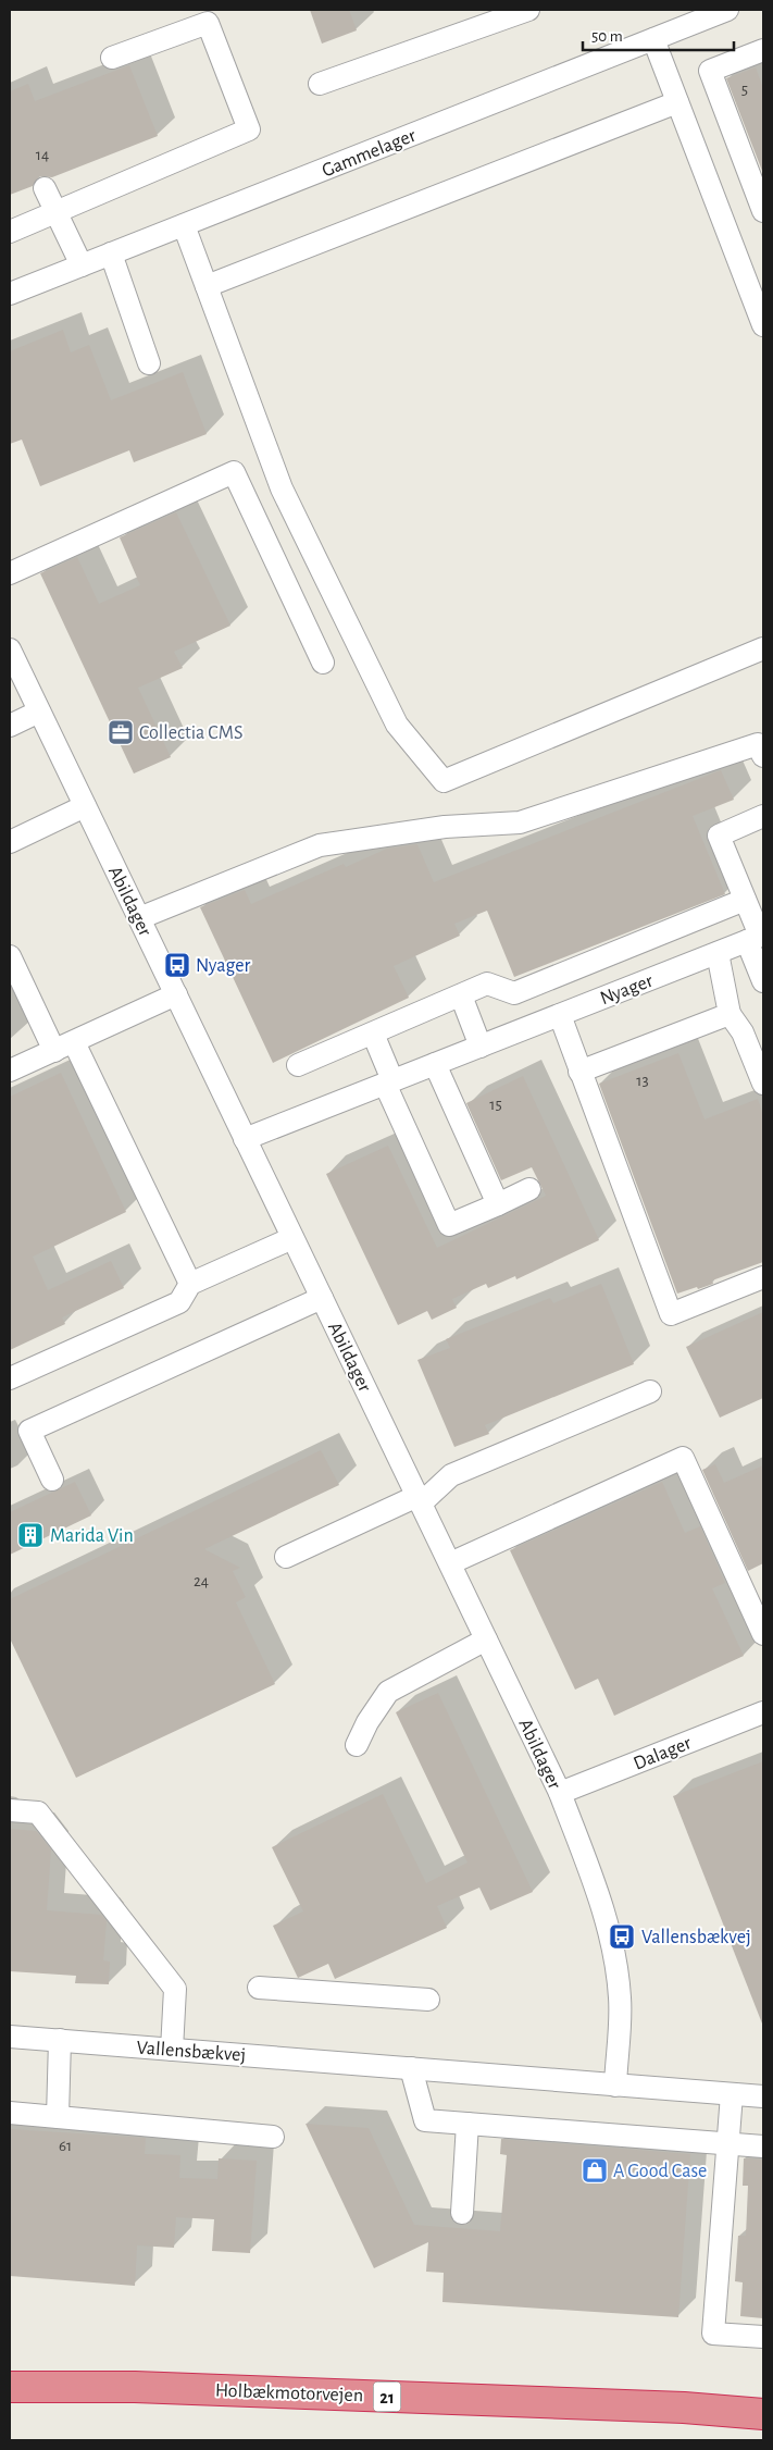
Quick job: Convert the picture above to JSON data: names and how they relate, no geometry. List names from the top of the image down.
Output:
{
  "streets": {
    "highway": ["Holbækmotorvejen", "21"],
    "street": [
      "Gammelager",
      "Abildager",
      "Nyager",
      "Dalager",
      "Vallensbækvej"
    ]
  },
  "crossings": [
    ["Abildager", "Nyager"],
    ["Abildager", "Dalager"],
    ["Abildager", "Vallensbækvej"]
  ],
  "places": {
    "office": ["Collectia CMS"],
    "bus stop": ["Nyager", "Vallensbækvej"],
    "building": ["Marida Vin"],
    "shop": ["A Good Case"]
  },
  "house_numbers": [
    "5",
    "14",
    "13",
    "15",
    "24",
    "61"
  ],
  "scale_bar": "50 m"
}
